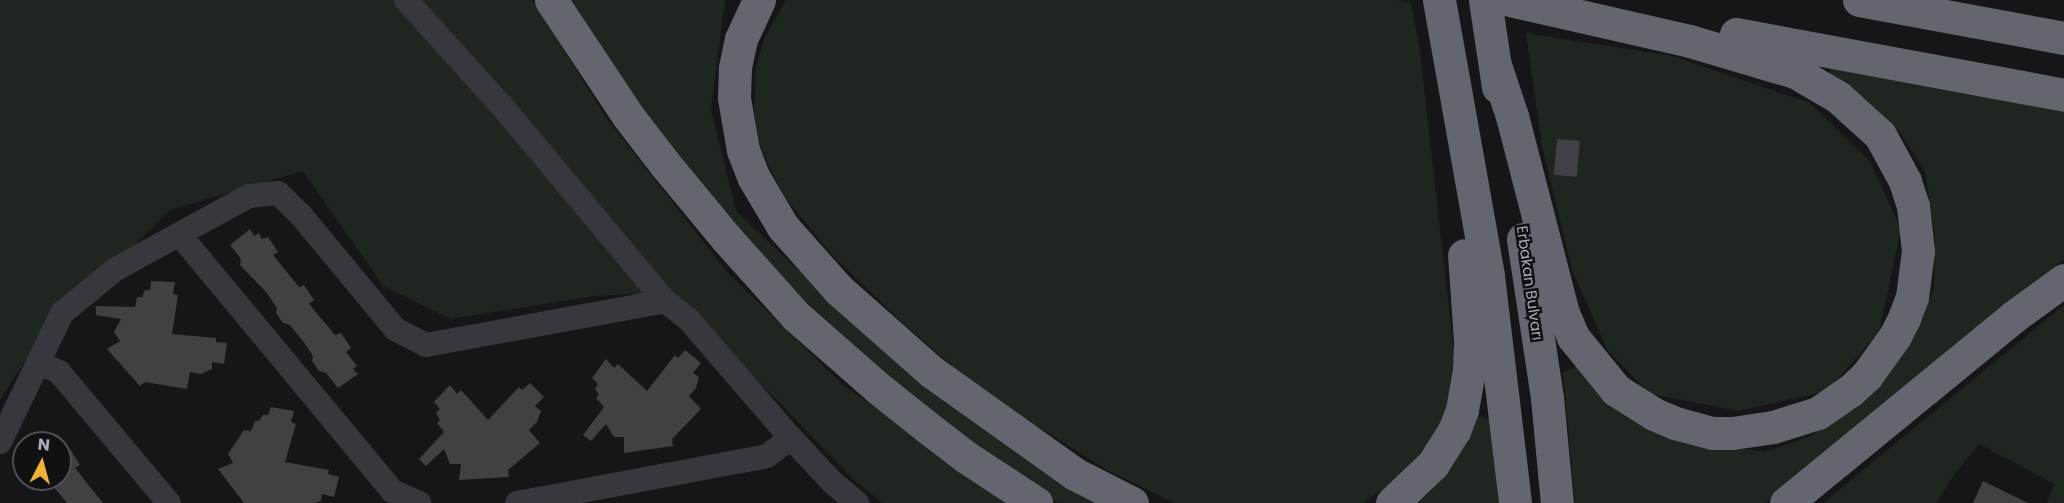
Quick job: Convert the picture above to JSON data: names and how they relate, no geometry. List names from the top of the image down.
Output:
{
  "streets": {
    "highway": ["Erbakan Bulvarı"]
  },
  "north": "top"
}
